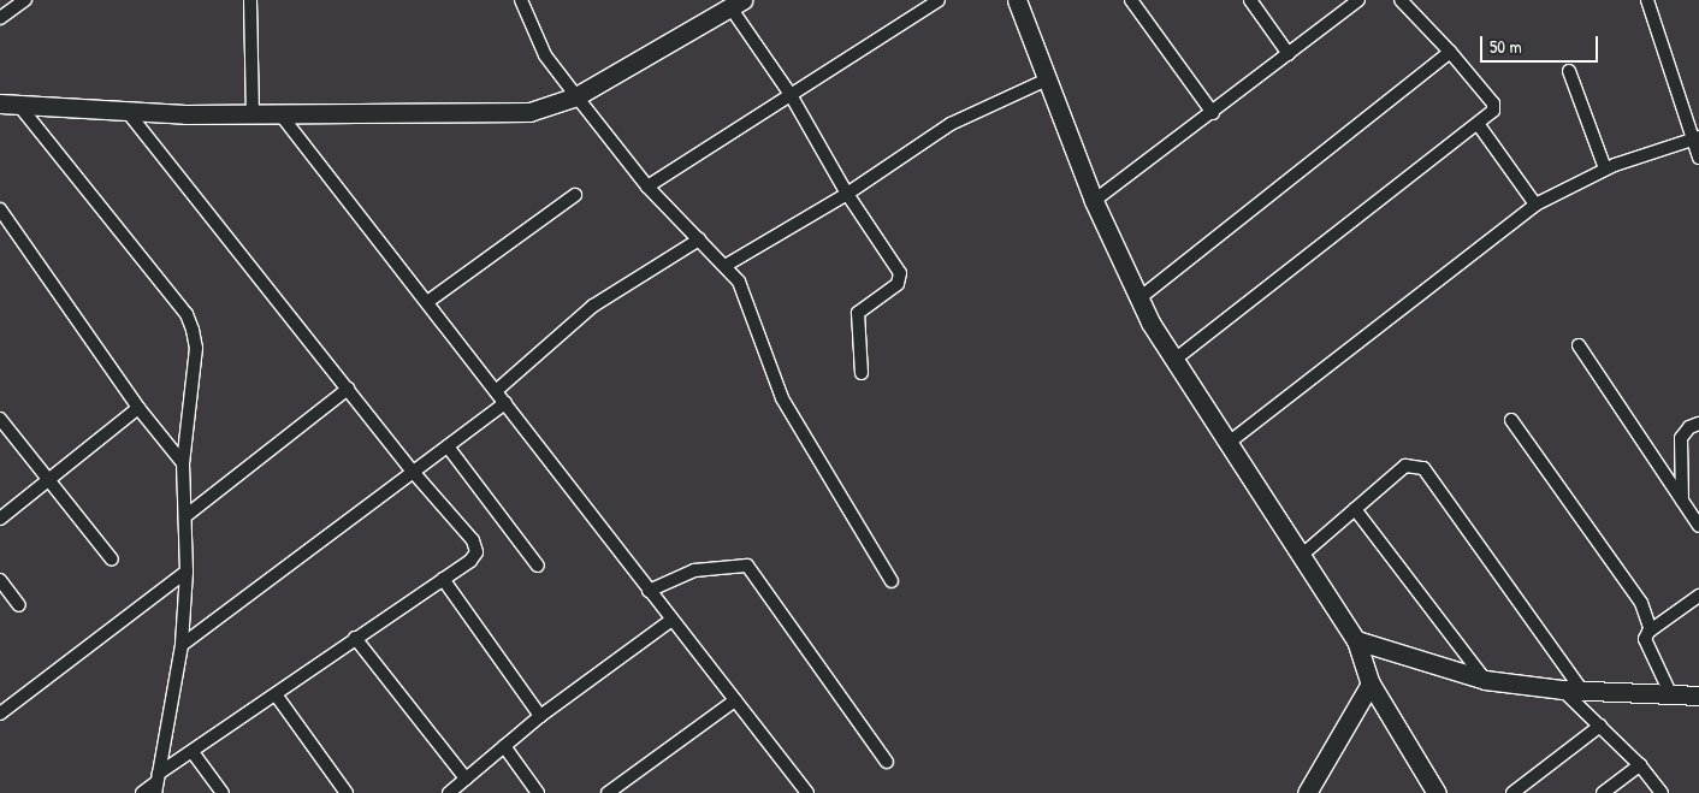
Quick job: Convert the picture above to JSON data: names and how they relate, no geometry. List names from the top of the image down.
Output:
{
  "scale_bar": "50 m"
}
